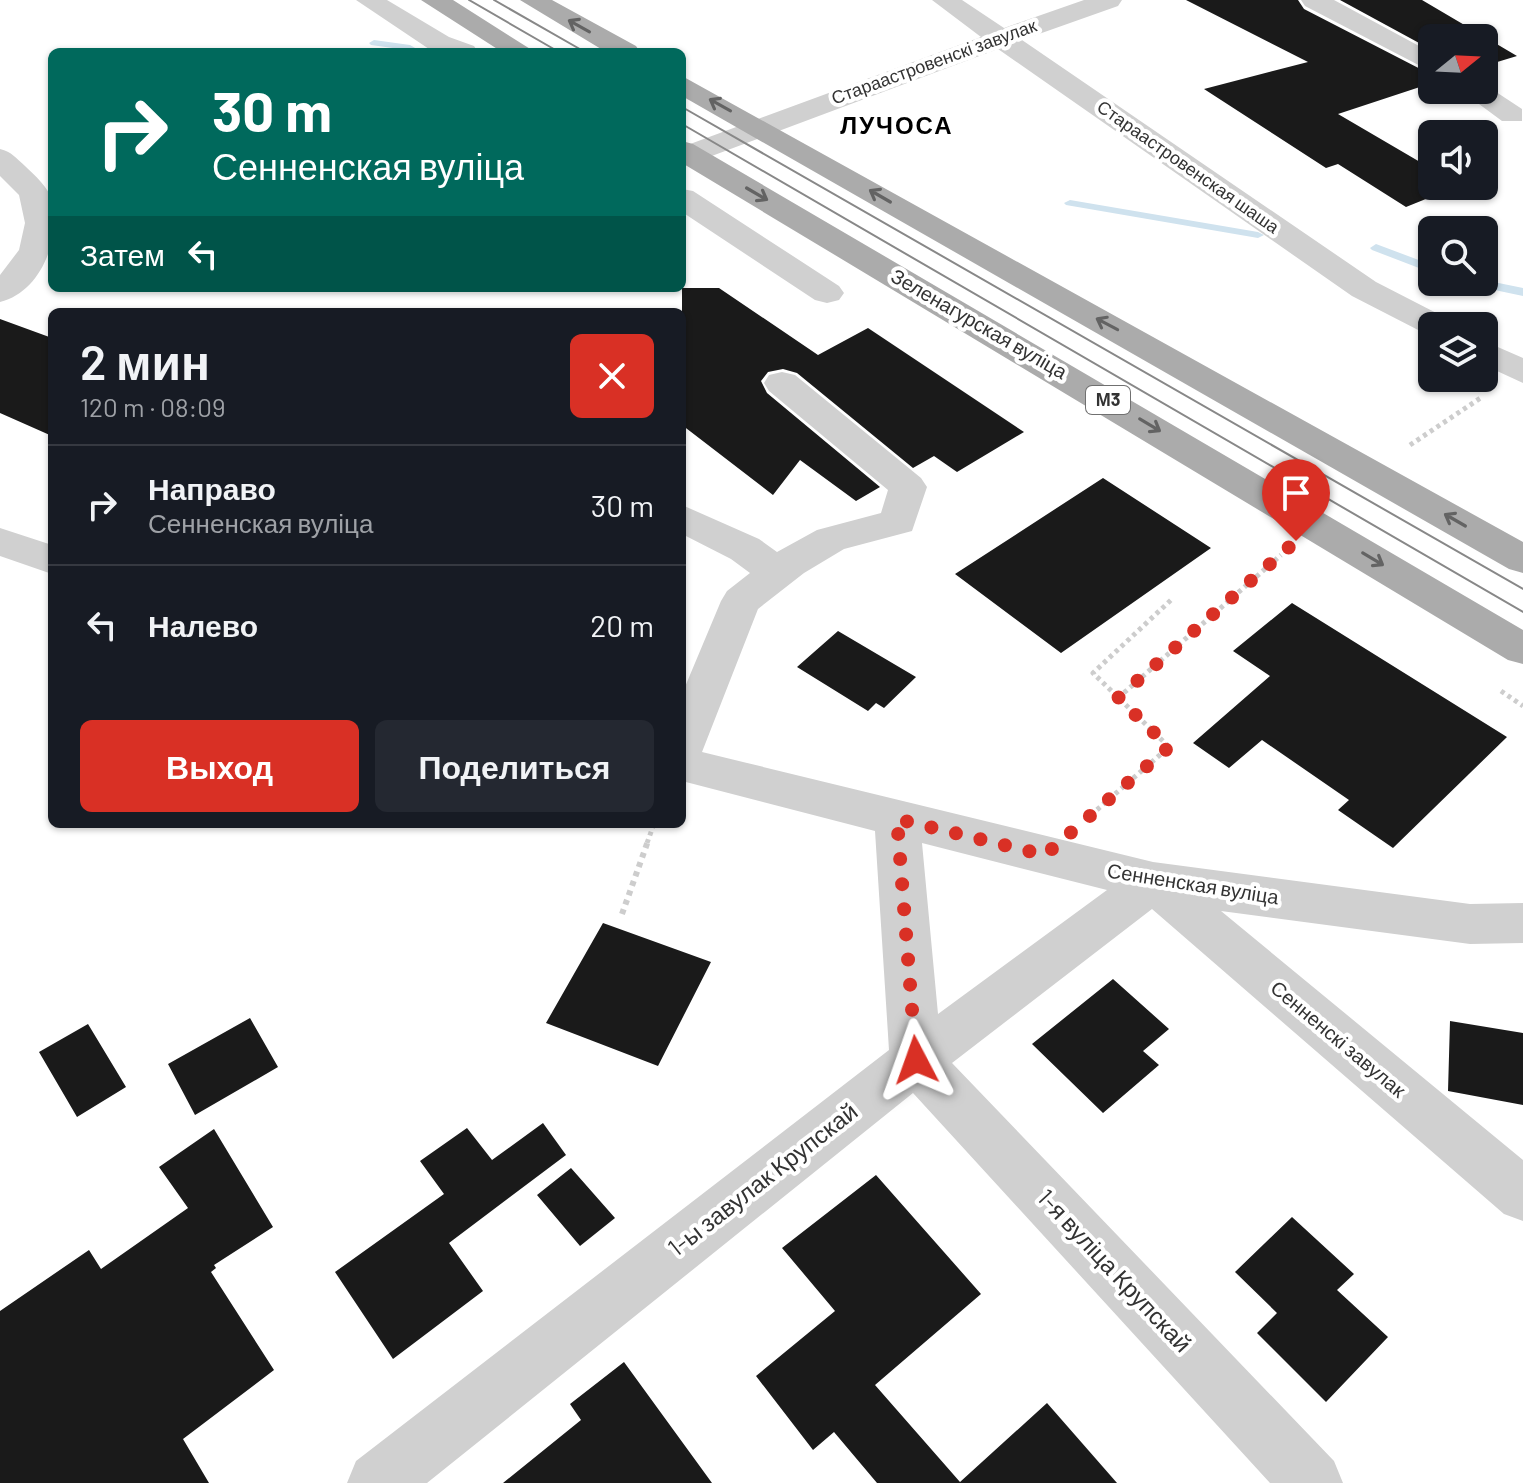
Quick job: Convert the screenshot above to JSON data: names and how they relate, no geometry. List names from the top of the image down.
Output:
{
  "streets": {
    "main road": ["Зеленагурская вуліца", "М3"],
    "street": [
      "Стараастровенскі завулак",
      "Стараастровенская шаша",
      "Сенненская вуліца",
      "Сенненскі завулак",
      "1-ы завулак Крупскай",
      "1-я вуліца Крупскай"
    ]
  },
  "crossings": [
    ["Стараастровенскі завулак", "Стараастровенская шаша"],
    ["Стараастровенскі завулак", "Зеленагурская вуліца"],
    ["Сенненская вуліца", "Сенненскі завулак"],
    ["Сенненская вуліца", "1-ы завулак Крупскай"],
    ["Сенненскі завулак", "1-ы завулак Крупскай"],
    ["1-ы завулак Крупскай", "1-я вуліца Крупскай"]
  ],
  "districts": ["ЛУЧОСА"],
  "north": "right",
  "page": {
    "turn": ["30 m", "Сенненская вуліца"],
    "then": "Затем",
    "heading": ["2 мин", "120 m · 08:09"],
    "list": [
      {
        "name": "Направо",
        "note": "Сенненская вуліца",
        "value": "30 m"
      },
      {
        "name": "Налево",
        "value": "20 m"
      }
    ],
    "buttons": ["Выход", "Поделиться"]
  }
}
